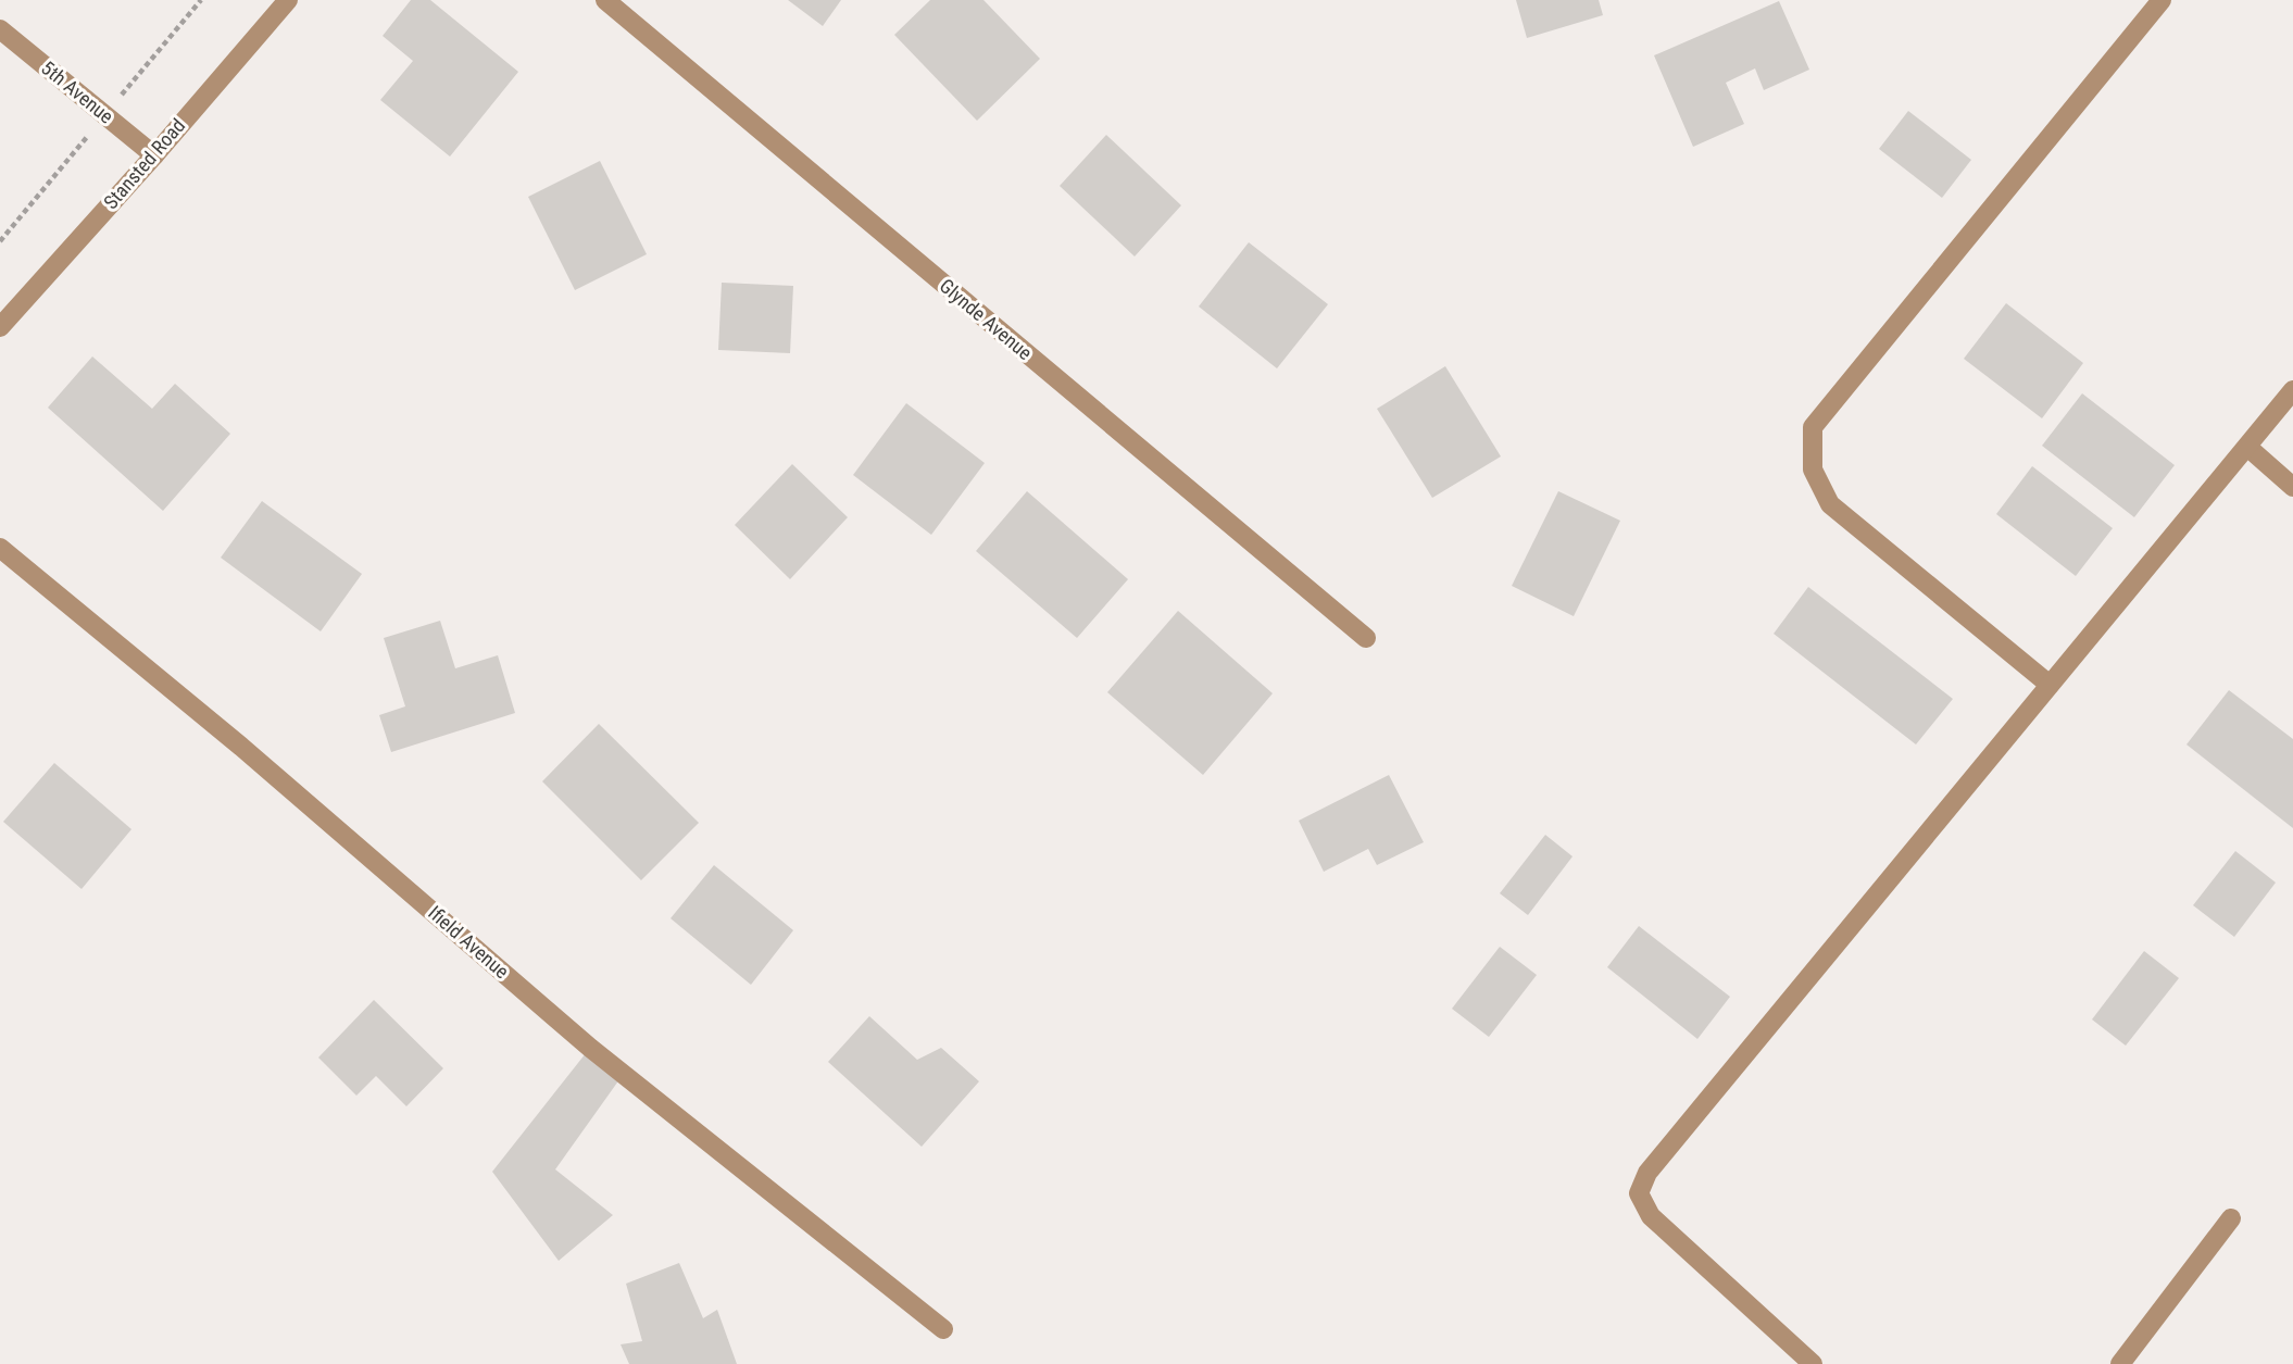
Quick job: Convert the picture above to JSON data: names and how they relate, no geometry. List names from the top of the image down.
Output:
{
  "streets": {
    "street": [
      "5th Avenue",
      "Stansted Road",
      "Glynde Avenue",
      "Ifield Avenue"
    ]
  },
  "crossings": [
    ["5th Avenue", "Stansted Road"]
  ]
}
